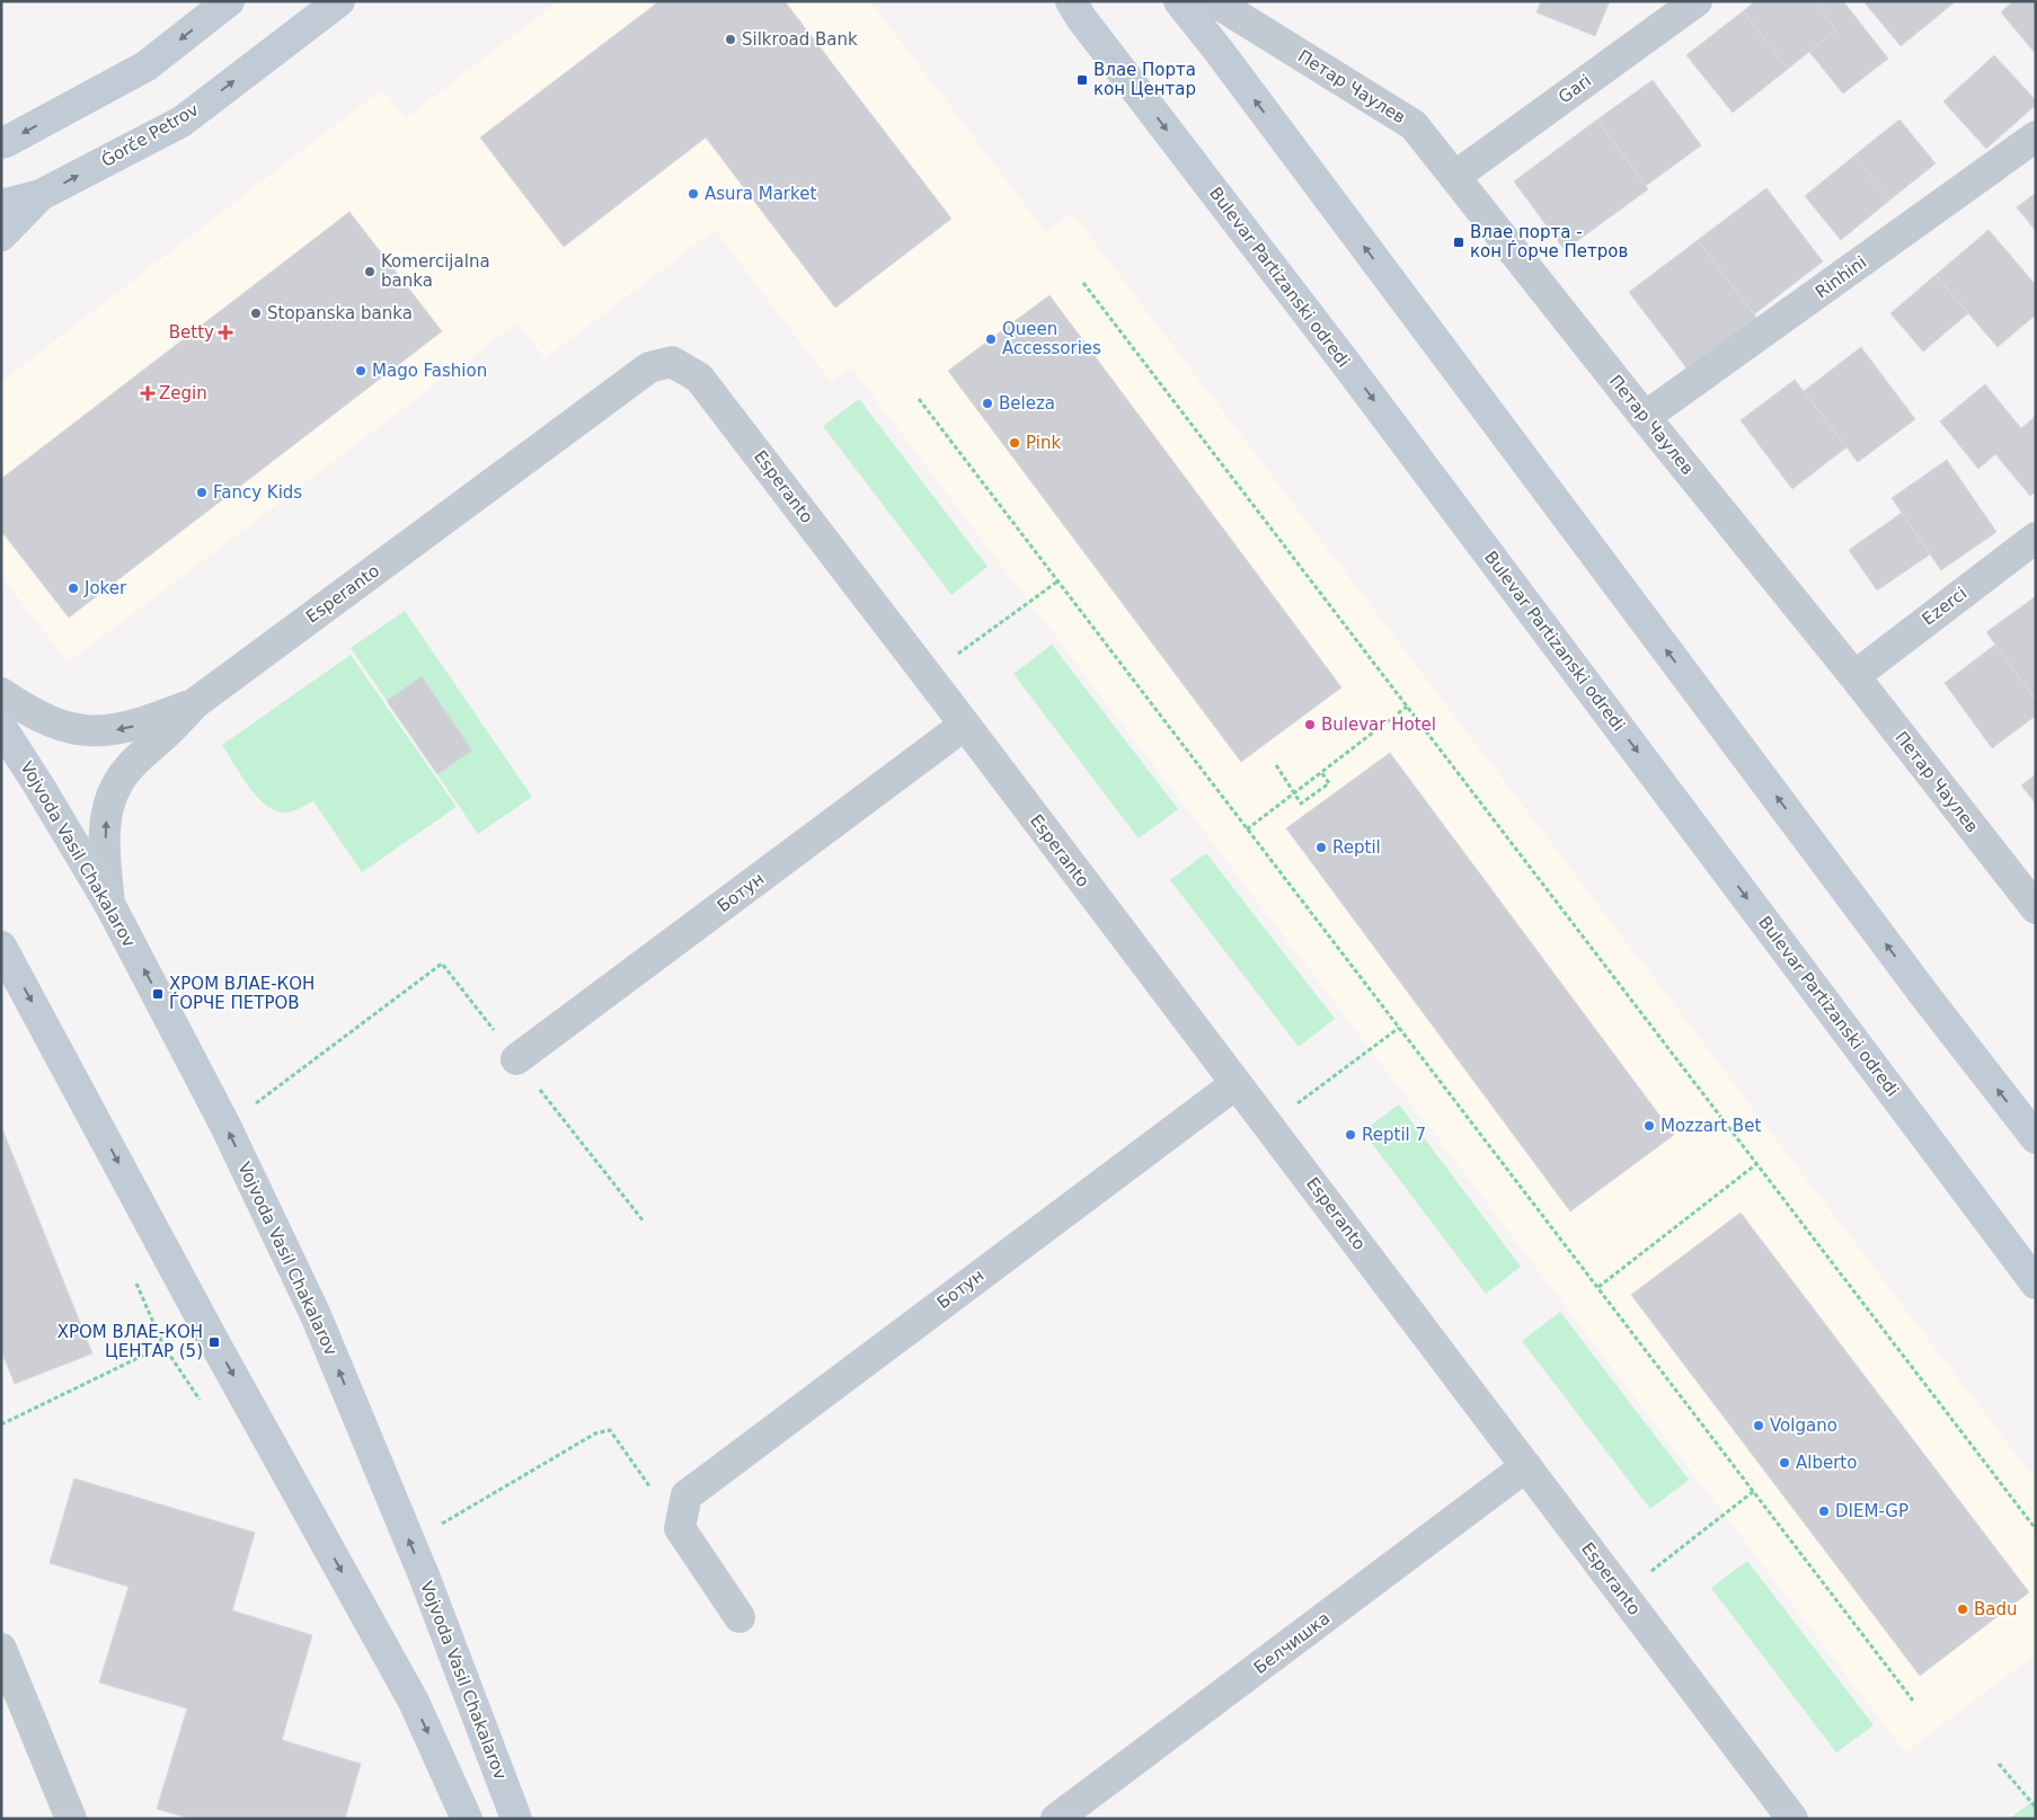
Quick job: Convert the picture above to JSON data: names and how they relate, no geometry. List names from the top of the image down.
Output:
{
  "streets": {
    "street": [
      "Петар Чаулев",
      "Gari",
      "Ǵorče Petrov",
      "Bulevar Partizanski odredi",
      "Rinhini",
      "Esperanto",
      "Ezerci",
      "Vojvoda Vasil Chakalarov",
      "Ботун",
      "Белчишка"
    ]
  },
  "crossings": [
    ["Петар Чаулев", "Gari"],
    ["Петар Чаулев", "Rinhini"],
    ["Петар Чаулев", "Ezerci"],
    ["Esperanto", "Ботун"],
    ["Esperanto", "Белчишка"]
  ],
  "places": {
    "other": [
      "Silkroad Bank",
      "Asura Market",
      "Komercijalna banka",
      "Stopanska banka",
      "Queen Accessories",
      "Mago Fashion",
      "Beleza",
      "Pink",
      "Fancy Kids",
      "Joker",
      "Bulevar Hotel",
      "Reptil",
      "Mozzart Bet",
      "Reptil 7",
      "Volgano",
      "Alberto",
      "DIEM-GP",
      "Badu"
    ],
    "transit": [
      "Влае Порта кон Центар",
      "Влае порта - кон Ѓорче Петров",
      "ХРОМ ВЛАЕ-КОН ЃОРЧЕ ПЕТРОВ",
      "ХРОМ ВЛАЕ-КОН ЦЕНТАР (5)"
    ],
    "health": ["Betty", "Zegin"]
  }
}
